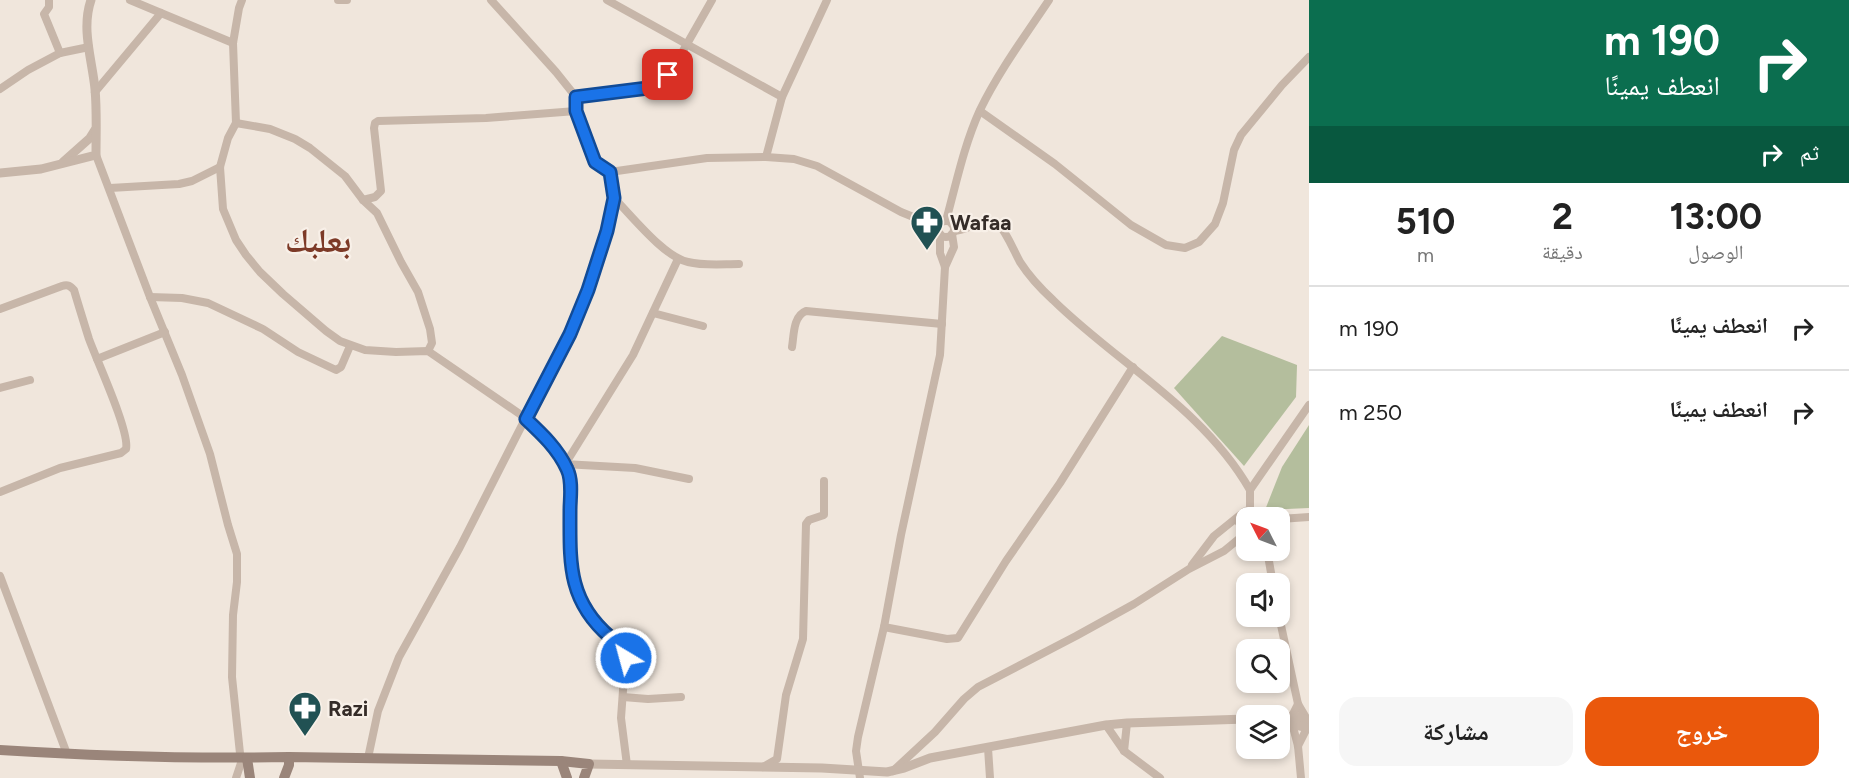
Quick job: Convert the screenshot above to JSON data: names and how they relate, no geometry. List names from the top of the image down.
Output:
{
  "districts": ["بعلبك"],
  "places": {
    "pharmacy": ["Wafaa", "Razi"]
  },
  "north": "top left",
  "page": {
    "turn": ["190 m", "انعطف يمينًا"],
    "then": "ثم",
    "eta": [
      "13:00",
      "الوصول",
      "2",
      "دقيقة",
      "510",
      "m"
    ],
    "list": [
      {
        "name": "انعطف يمينًا",
        "value": "190 m"
      },
      {
        "name": "انعطف يمينًا",
        "value": "250 m"
      }
    ],
    "buttons": ["خروج", "مشاركة"]
  }
}
